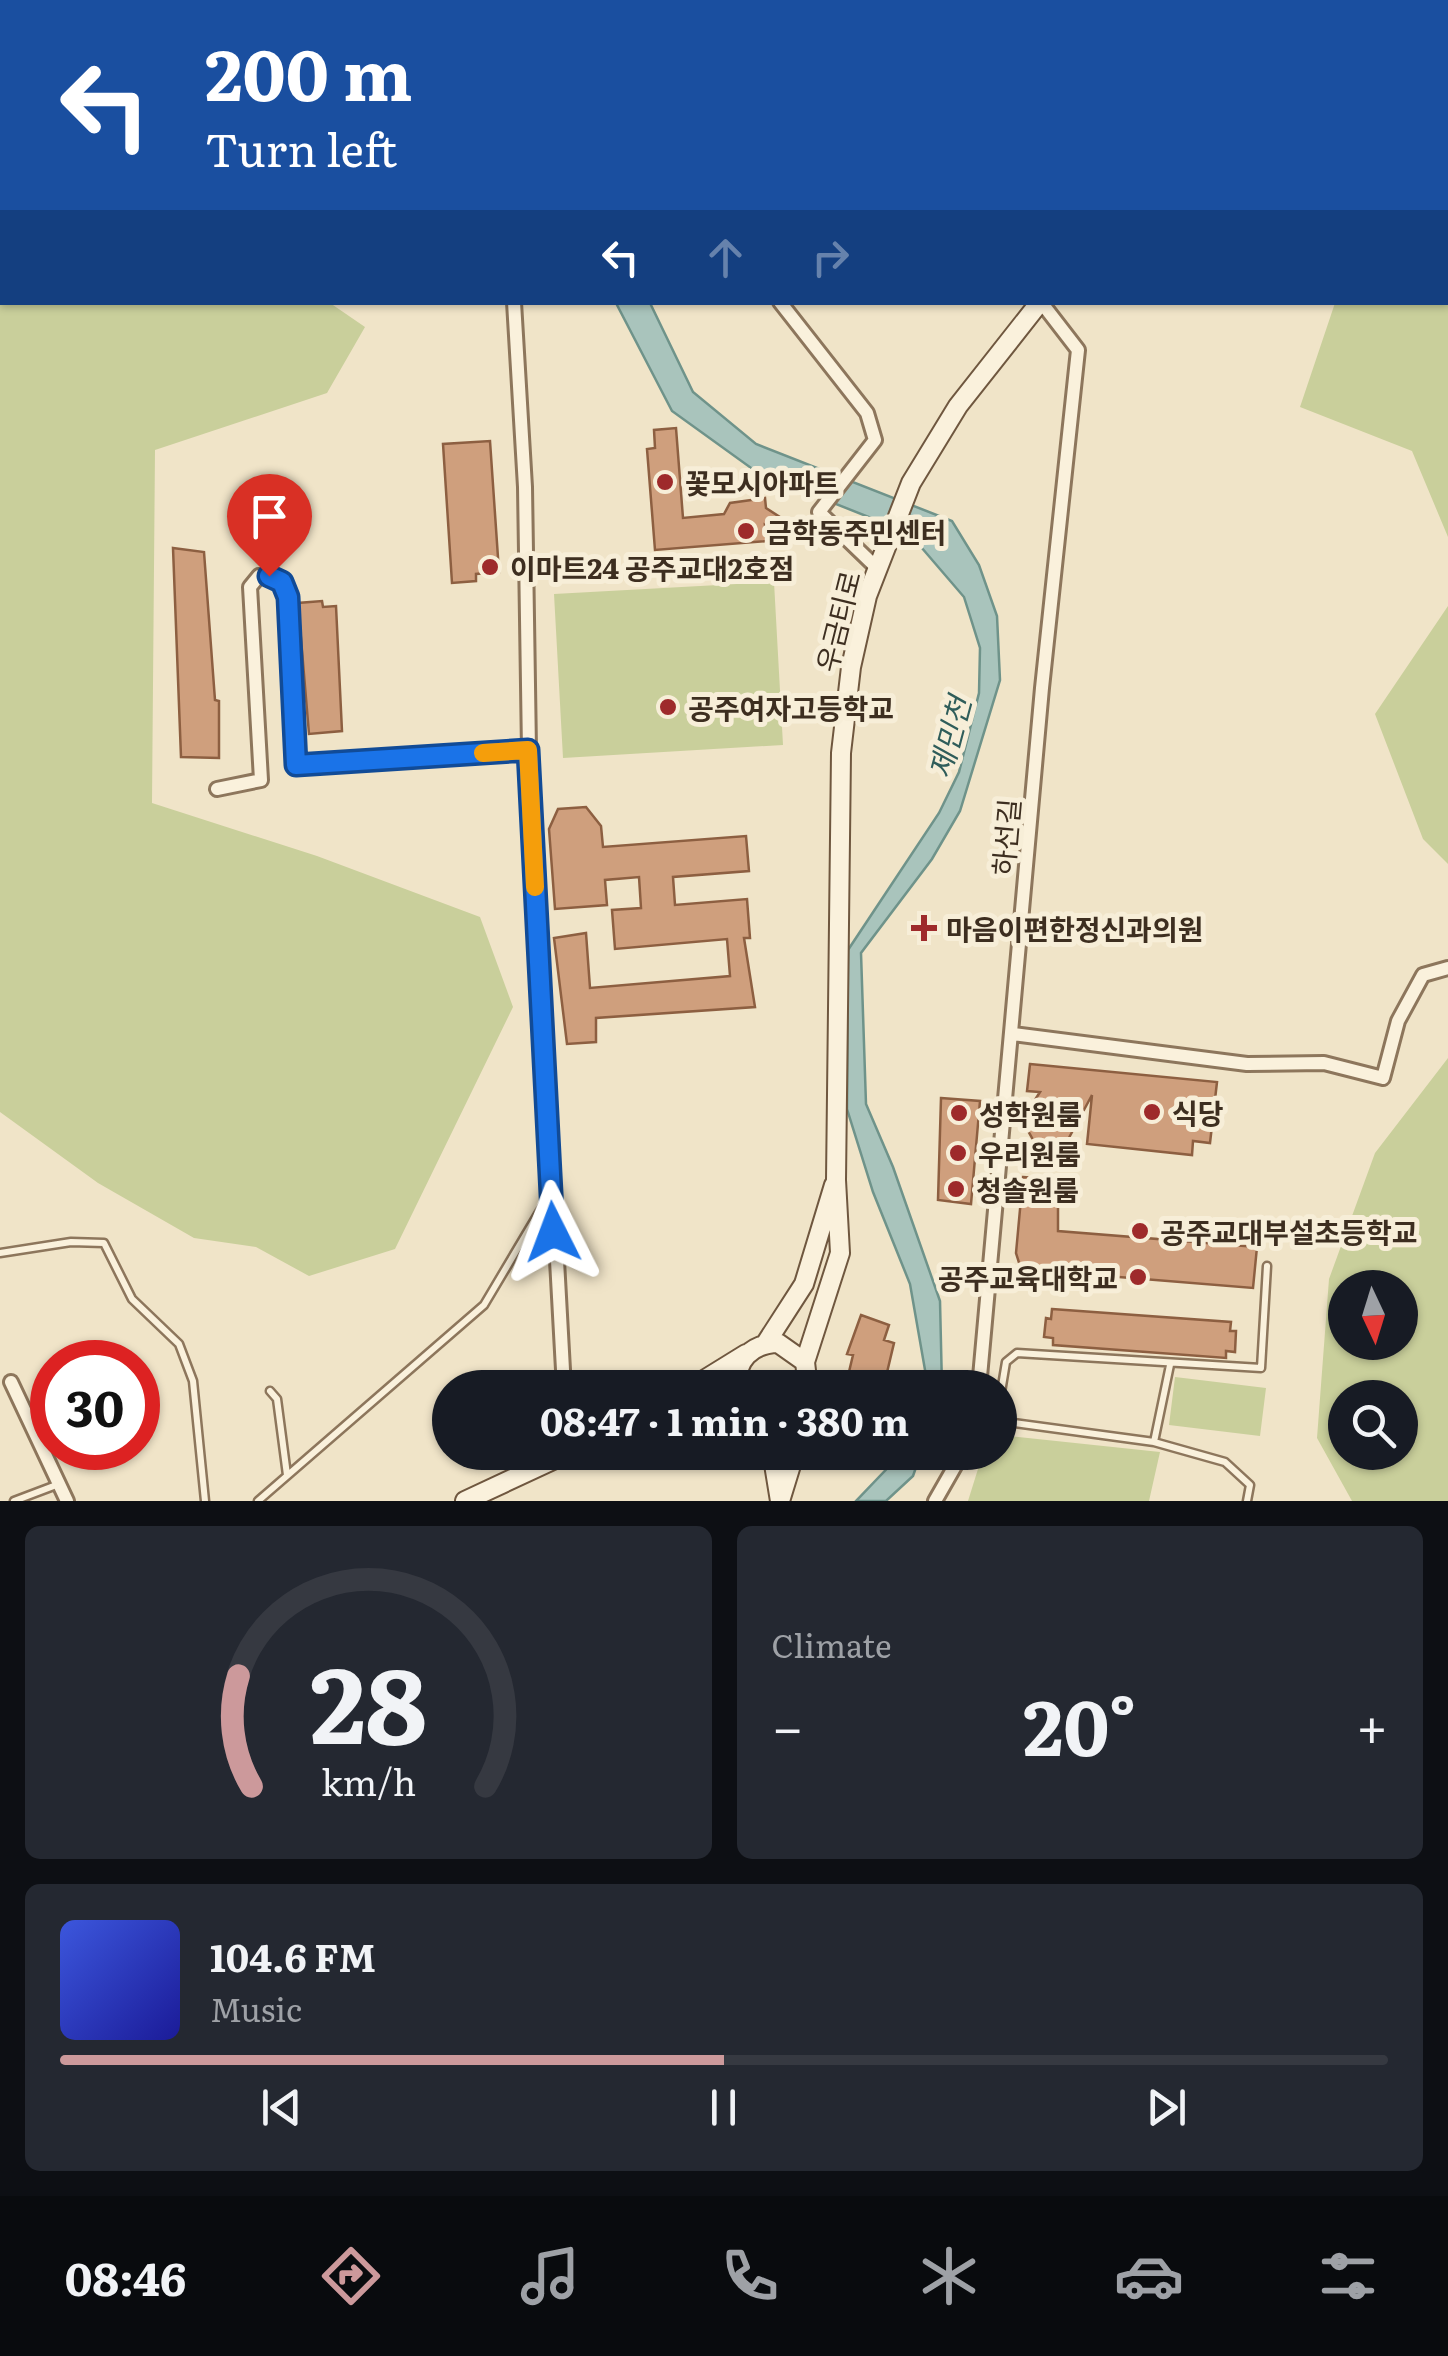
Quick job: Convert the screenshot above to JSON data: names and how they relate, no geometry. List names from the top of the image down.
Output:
{
  "streets": {
    "main road": ["우금티로"],
    "street": ["하선길"]
  },
  "water": ["제민천"],
  "places": {
    "other": [
      "꽃모시아파트",
      "금학동주민센터",
      "이마트24 공주교대2호점",
      "공주여자고등학교",
      "식당",
      "성학원룸",
      "우리원룸",
      "청솔원룸",
      "공주교대부설초등학교",
      "공주교육대학교"
    ],
    "health": ["마음이편한정신과의원"]
  },
  "north": "bottom",
  "page": {
    "turn": ["200 m", "Turn left"],
    "limit": "30",
    "trip": "08:47 · 1 min · 380 m",
    "tile": "Climate",
    "heat": ["−", "20°", "+"],
    "song": ["104.6 FM", "Music"],
    "tabs": "08:46",
    "gauge": ["28", "km/h"]
  }
}
